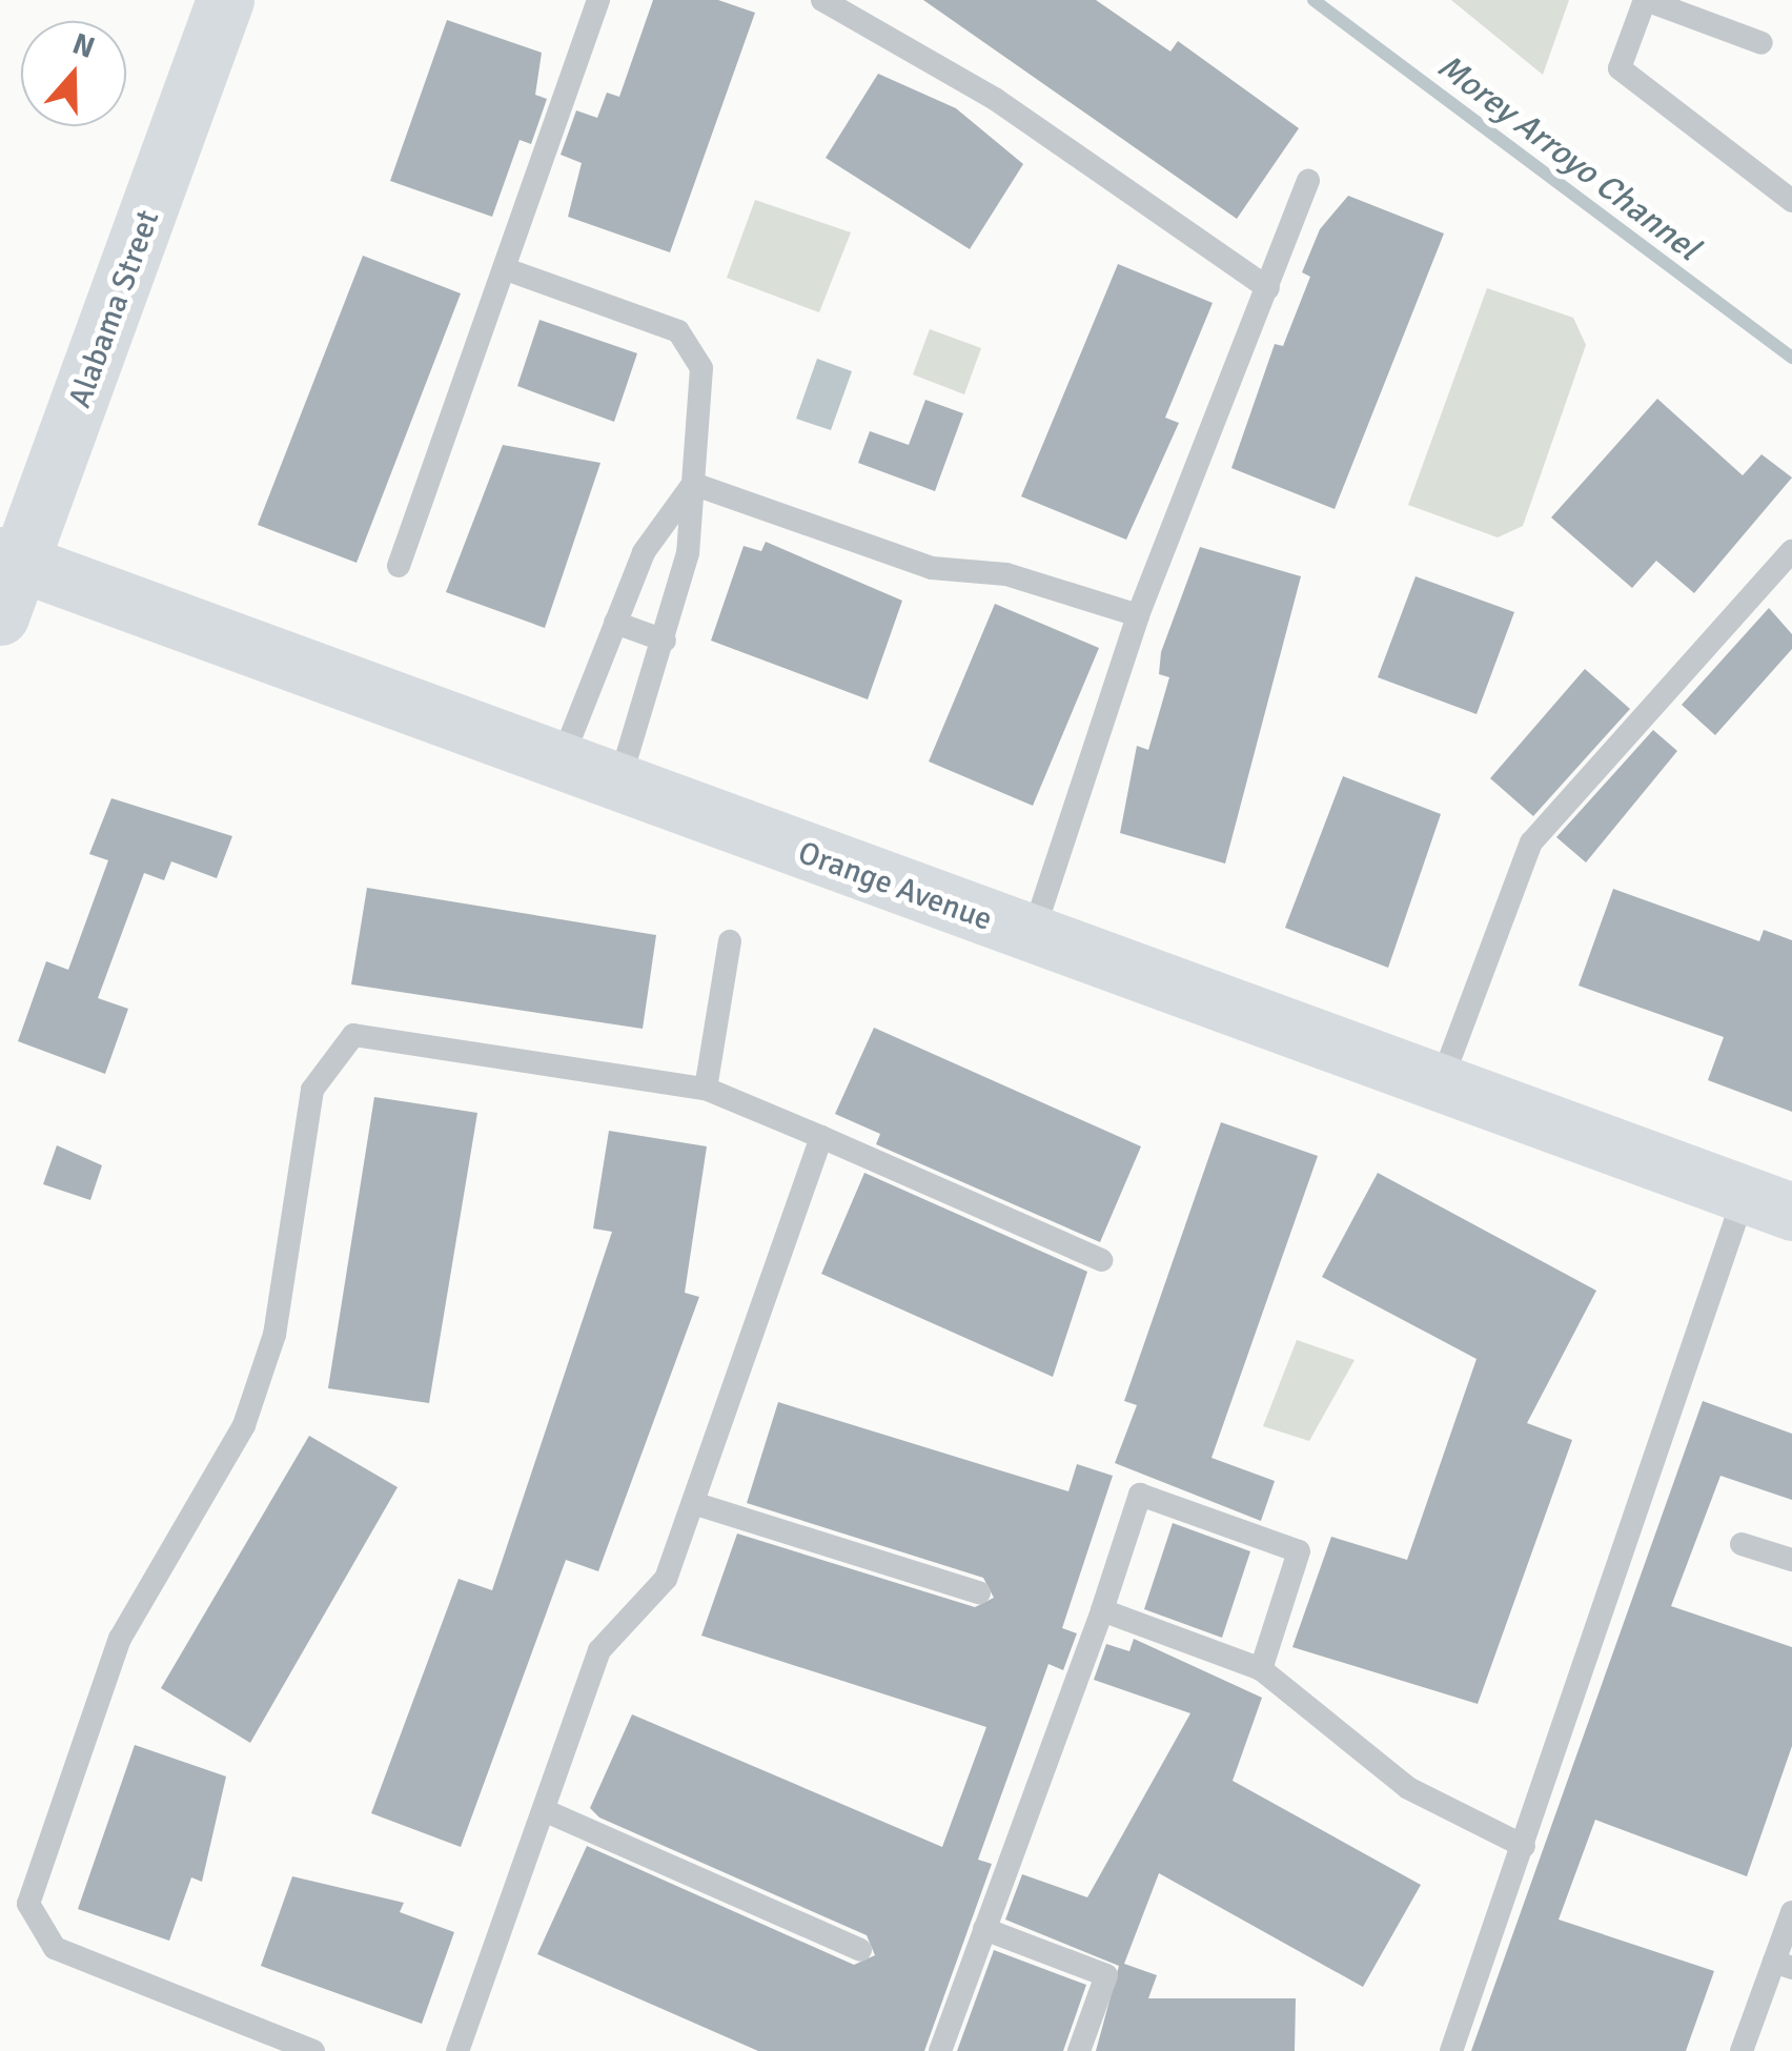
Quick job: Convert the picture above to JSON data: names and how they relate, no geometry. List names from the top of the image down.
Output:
{
  "streets": {
    "street": ["Alabama Street", "Orange Avenue"]
  },
  "crossings": [
    ["Alabama Street", "Orange Avenue"]
  ],
  "water": ["Morey Arroyo Channel"],
  "north": "top"
}
